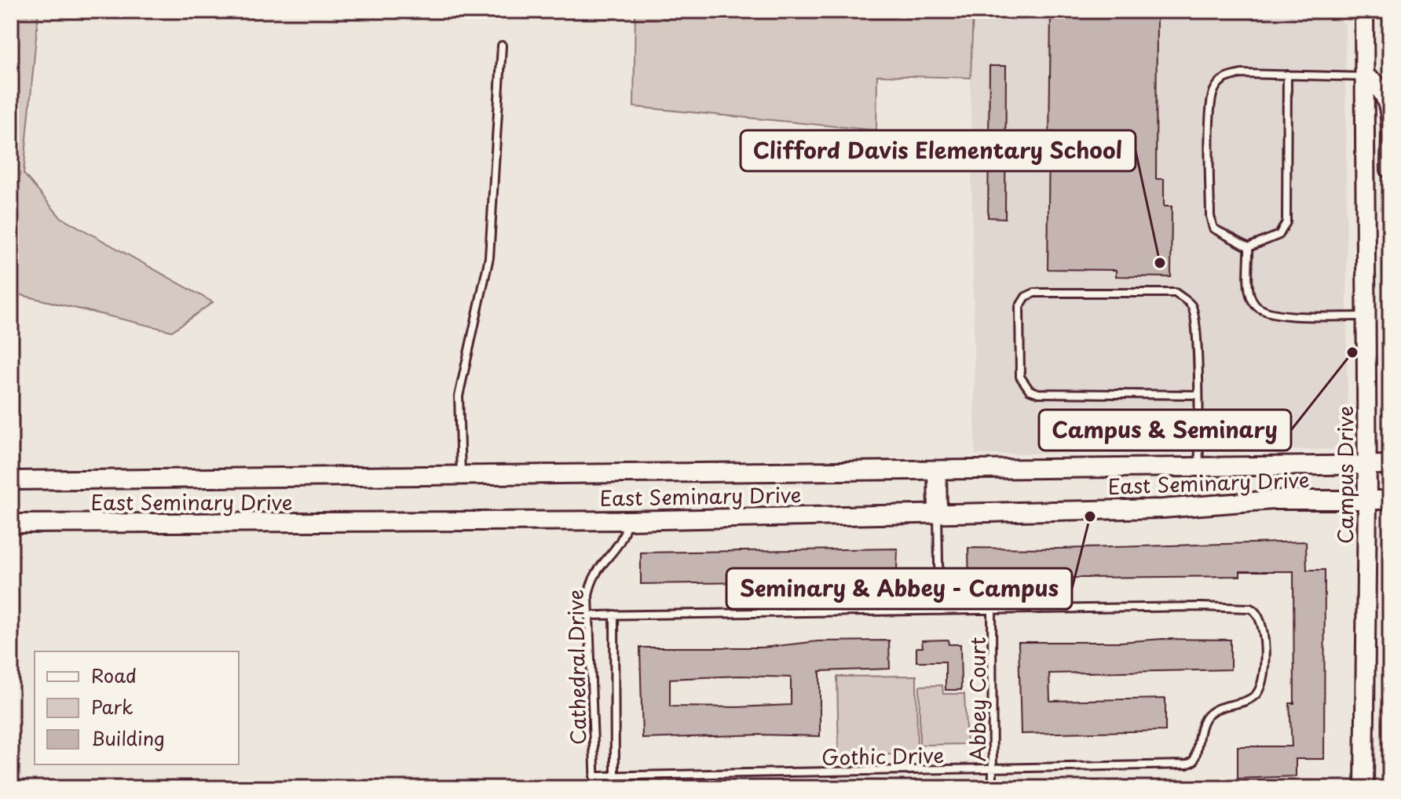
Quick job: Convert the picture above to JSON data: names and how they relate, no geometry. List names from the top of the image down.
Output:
{
  "streets": {
    "main road": ["Campus Drive", "East Seminary Drive"],
    "lane": ["Cathedral Drive", "Abbey Court", "Gothic Drive"]
  },
  "crossings": [
    ["Campus Drive", "East Seminary Drive"],
    ["East Seminary Drive", "Cathedral Drive"],
    ["Cathedral Drive", "Gothic Drive"],
    ["Abbey Court", "Gothic Drive"]
  ],
  "places": ["Clifford Davis Elementary School", "Campus & Seminary", "Seminary & Abbey - Campus"],
  "legend": ["Road", "Park", "Building"]
}
